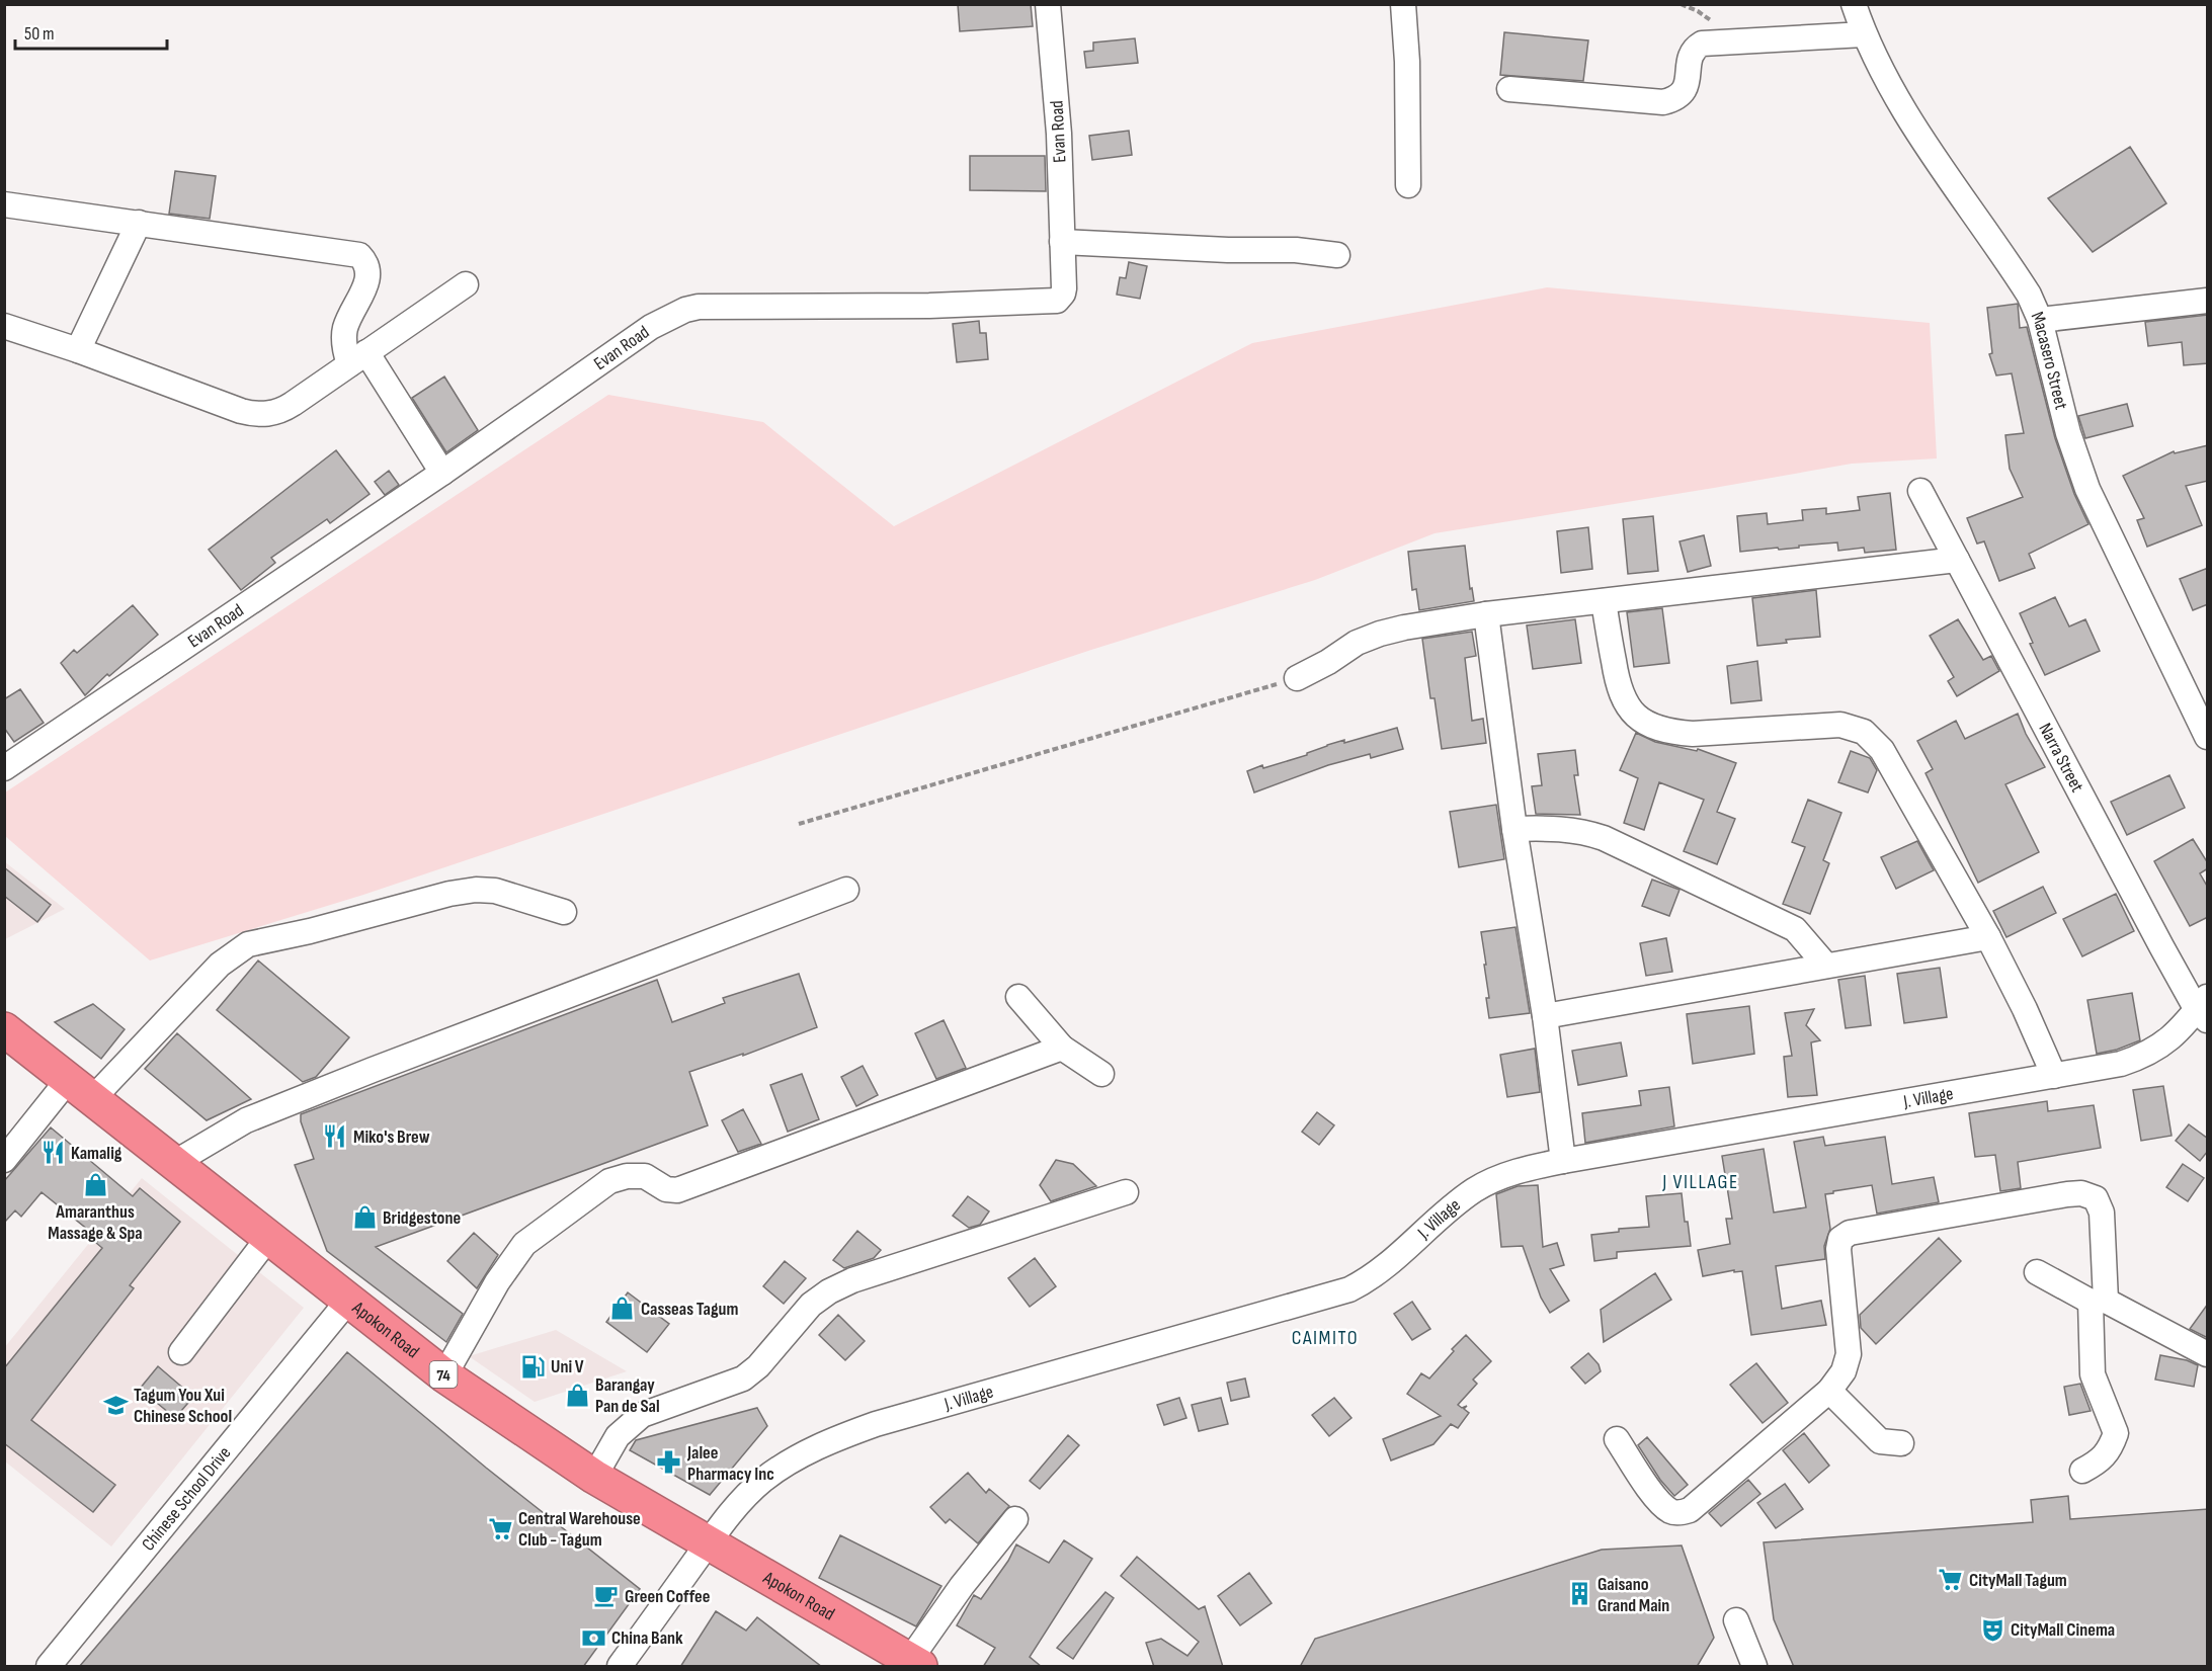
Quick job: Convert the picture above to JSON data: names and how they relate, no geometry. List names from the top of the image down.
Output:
{
  "streets": {
    "highway": ["Apokon Road", "74"],
    "street": [
      "Evan Road",
      "Macasero Street",
      "Narra Street",
      "J. Village",
      "Chinese School Drive"
    ]
  },
  "crossings": [
    ["Narra Street", "J. Village"],
    ["J. Village", "Apokon Road"],
    ["Apokon Road", "Chinese School Drive"]
  ],
  "districts": ["J VILLAGE", "CAIMITO"],
  "places": {
    "restaurant": ["Miko's Brew", "Kamalig"],
    "shop": [
      "Amaranthus Massage & Spa",
      "Bridgestone",
      "Casseas Tagum",
      "Barangay Pan de Sal"
    ],
    "fuel station": ["Uni V"],
    "school or university": ["Tagum You Xui Chinese School"],
    "pharmacy": ["Jalee Pharmacy Inc"],
    "supermarket": ["Central Warehouse Club - Tagum", "CityMall Tagum"],
    "building": ["Gaisano Grand Main"],
    "cafe": ["Green Coffee"],
    "theatre": ["CityMall Cinema"],
    "bank": ["China Bank"]
  },
  "scale_bar": "50 m"
}
